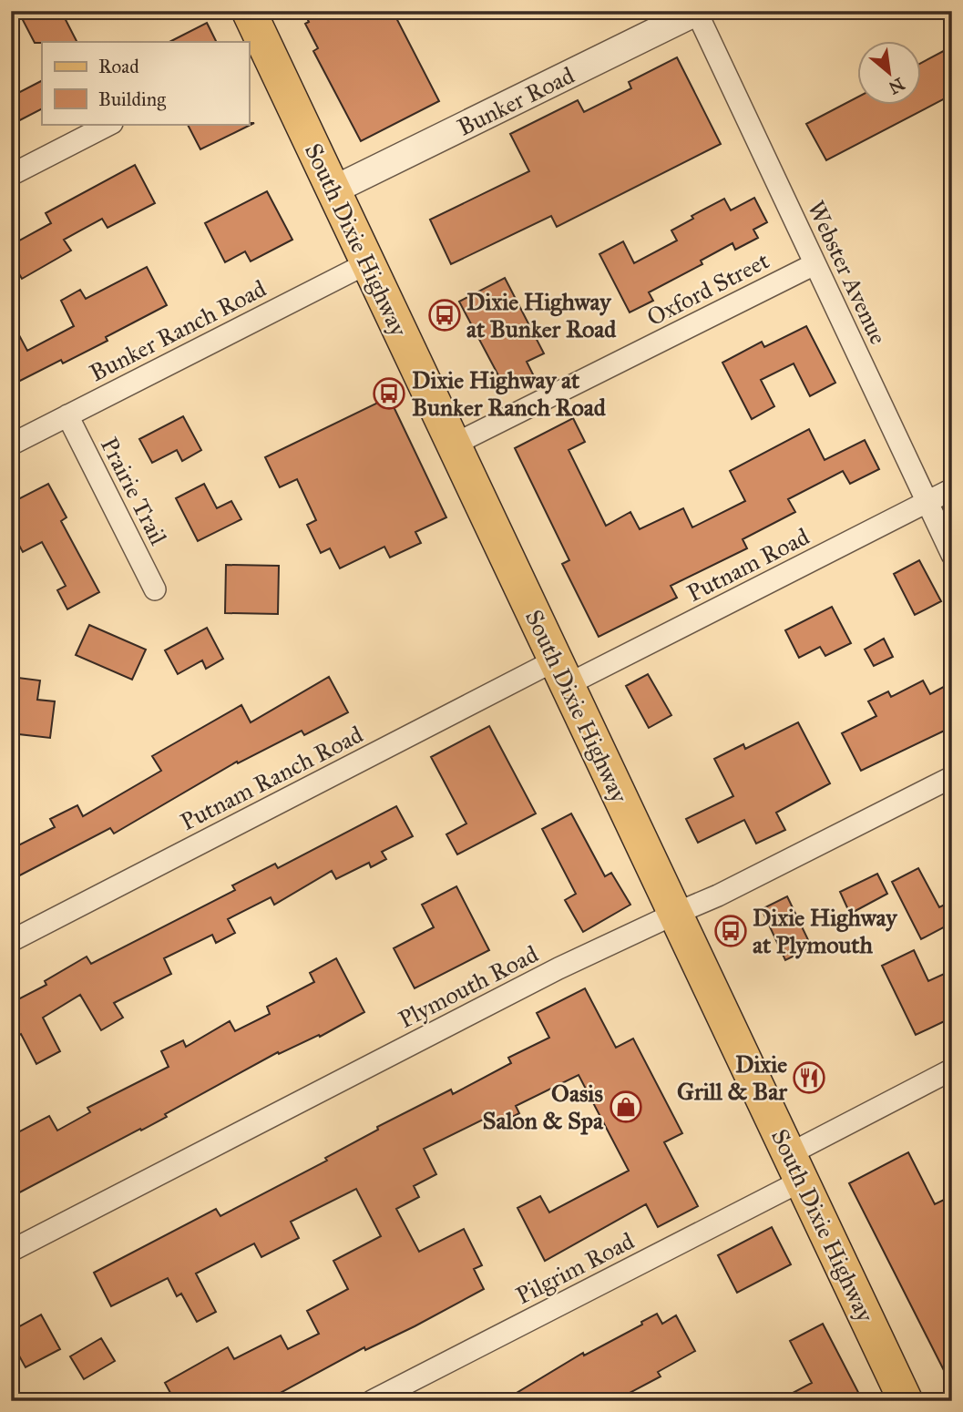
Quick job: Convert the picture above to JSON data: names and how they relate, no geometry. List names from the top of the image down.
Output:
{
  "streets": {
    "main road": ["South Dixie Highway"],
    "street": [
      "Bunker Road",
      "Webster Avenue",
      "Oxford Street",
      "Bunker Ranch Road",
      "Prairie Trail",
      "Putnam Road",
      "Putnam Ranch Road",
      "Plymouth Road",
      "Pilgrim Road"
    ]
  },
  "crossings": [
    ["Bunker Road", "South Dixie Highway"],
    ["Bunker Road", "Webster Avenue"],
    ["South Dixie Highway", "Oxford Street"],
    ["South Dixie Highway", "Bunker Ranch Road"],
    ["South Dixie Highway", "Putnam Road"],
    ["South Dixie Highway", "Putnam Ranch Road"],
    ["South Dixie Highway", "Plymouth Road"],
    ["South Dixie Highway", "Pilgrim Road"],
    ["Webster Avenue", "Oxford Street"],
    ["Webster Avenue", "Putnam Road"],
    ["Bunker Ranch Road", "Prairie Trail"],
    ["Putnam Road", "Putnam Ranch Road"]
  ],
  "places": {
    "bus stop": ["Dixie Highway at Bunker Road", "Dixie Highway at Bunker Ranch Road", "Dixie Highway at Plymouth"],
    "restaurant": ["Dixie Grill & Bar"],
    "shop": ["Oasis Salon & Spa"]
  },
  "legend": ["Road", "Building"],
  "north": "bottom right"
}
